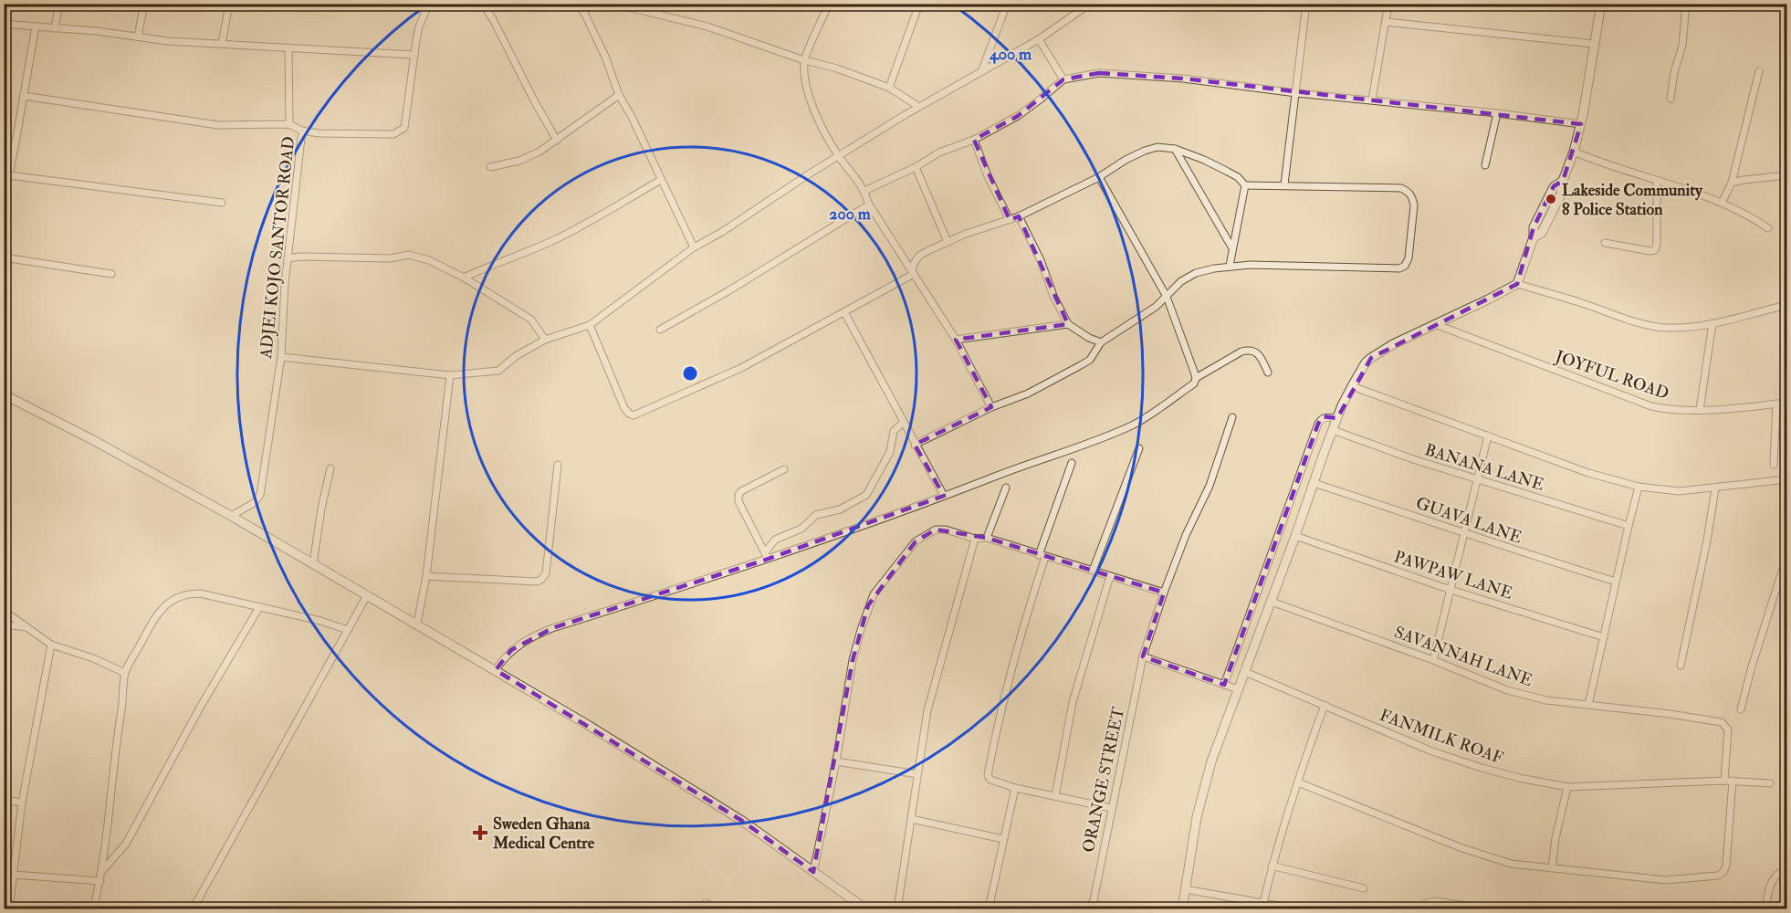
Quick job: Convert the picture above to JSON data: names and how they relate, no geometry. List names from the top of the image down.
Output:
{
  "streets": {
    "street": [
      "ADJEI KOJO SANTOR ROAD",
      "JOYFUL ROAD",
      "BANANA LANE",
      "GUAVA LANE",
      "PAWPAW LANE",
      "SAVANNAH LANE",
      "FANMILK ROAF",
      "ORANGE STREET"
    ]
  },
  "crossings": [
    ["SAVANNAH LANE", "FANMILK ROAF"]
  ],
  "places": {
    "other": ["Lakeside Community 8 Police Station"],
    "health": ["Sweden Ghana Medical Centre"]
  },
  "rings": ["400 m", "200 m"]
}
